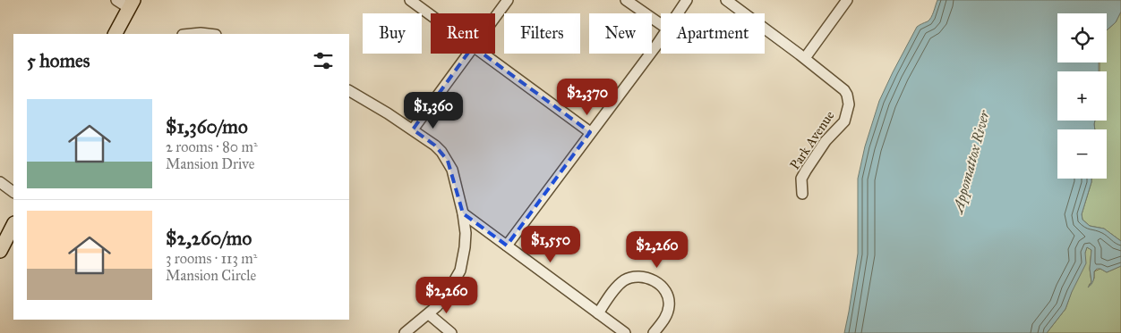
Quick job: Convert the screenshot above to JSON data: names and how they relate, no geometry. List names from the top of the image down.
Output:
{
  "streets": {
    "street": ["Park Avenue"]
  },
  "water": ["Appomattox River"],
  "page": {
    "map_buttons": ["+", "−"],
    "chip": [
      "Buy",
      "Rent",
      "Filters",
      "New",
      "Apartment"
    ],
    "heading": "5 homes",
    "price": [
      "$2,370",
      "$1,360",
      "$1,550",
      "$2,260",
      "$2,260"
    ],
    "list": [
      {
        "name": "$1,360/mo",
        "note": "2 rooms · 80 m² · Mansion Drive"
      },
      {
        "name": "$2,260/mo",
        "note": "3 rooms · 113 m² · Mansion Circle"
      }
    ]
  }
}
